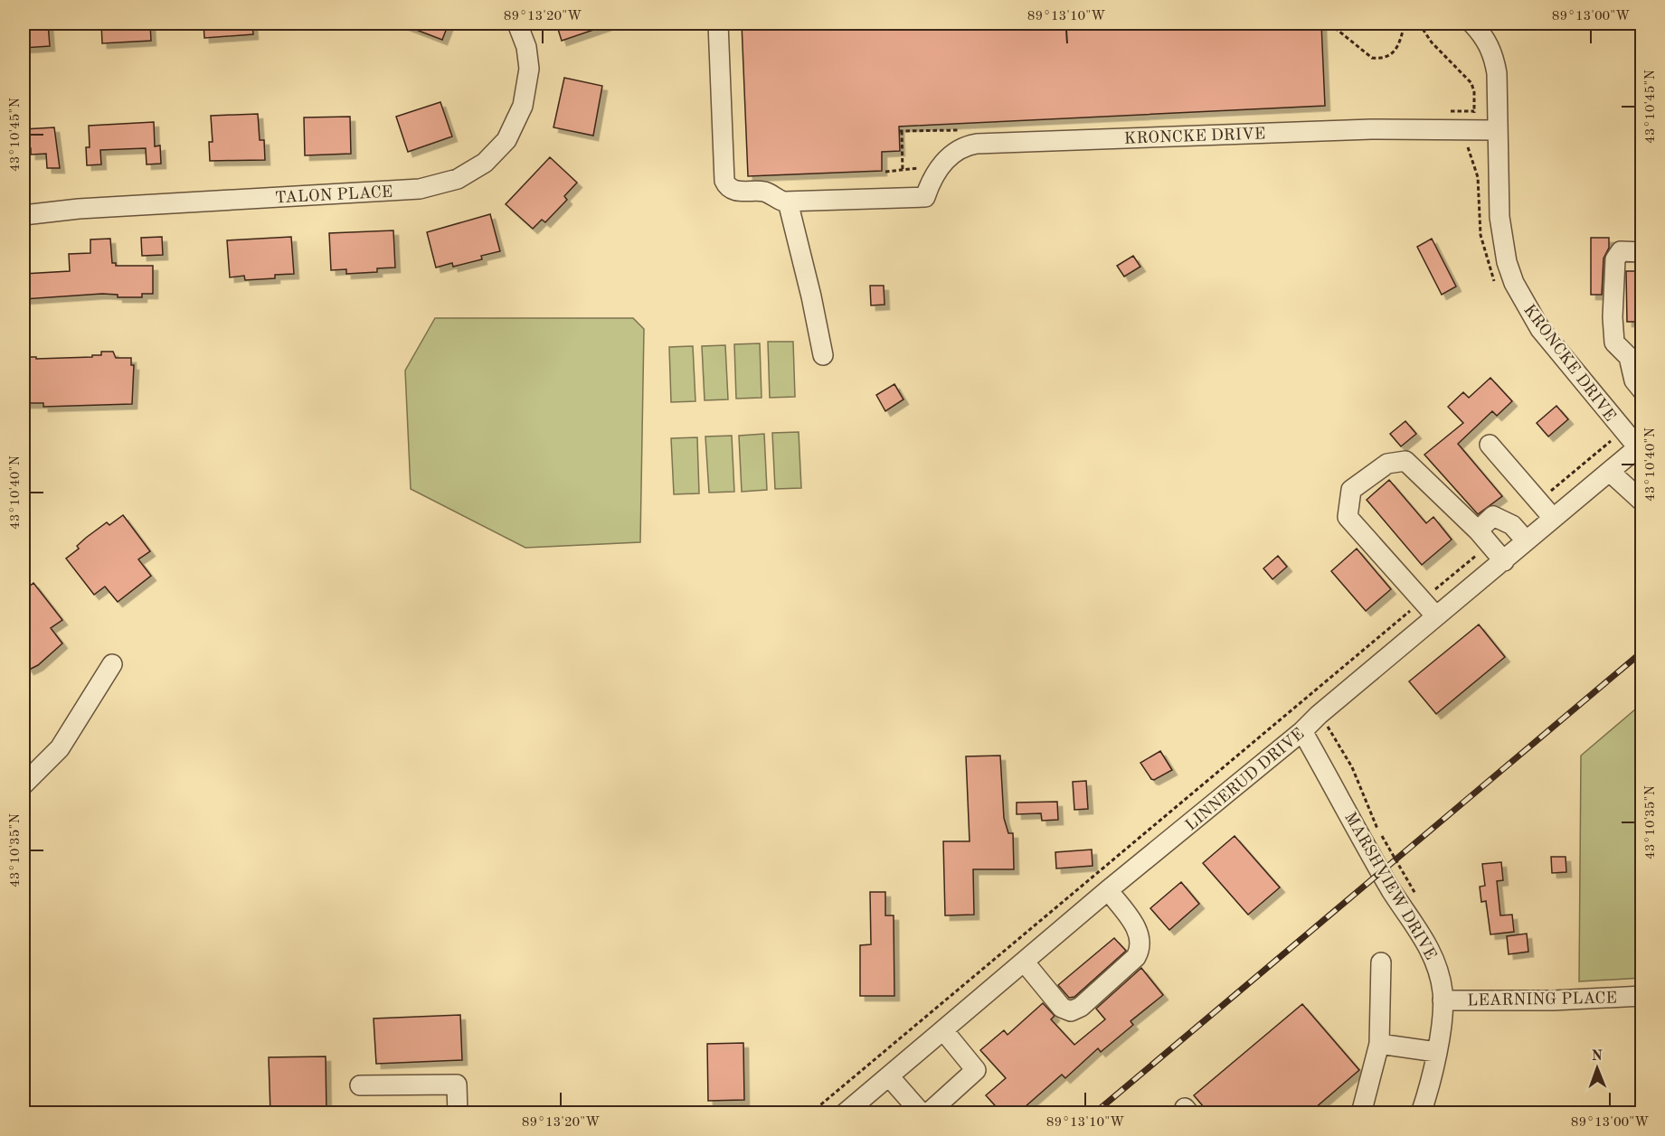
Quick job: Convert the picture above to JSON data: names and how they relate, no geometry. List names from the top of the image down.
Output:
{
  "streets": {
    "street": [
      "KRONCKE DRIVE",
      "TALON PLACE",
      "LINNERUD DRIVE",
      "MARSHVIEW DRIVE",
      "LEARNING PLACE"
    ]
  },
  "crossings": [
    ["KRONCKE DRIVE", "LINNERUD DRIVE"],
    ["LINNERUD DRIVE", "MARSHVIEW DRIVE"],
    ["MARSHVIEW DRIVE", "LEARNING PLACE"]
  ],
  "north": "top",
  "coordinates": [
    "89°13'20\"W",
    "89°13'10\"W",
    "89°13'00\"W",
    "43°10'45\"N",
    "43°10'40\"N",
    "43°10'35\"N"
  ]
}
